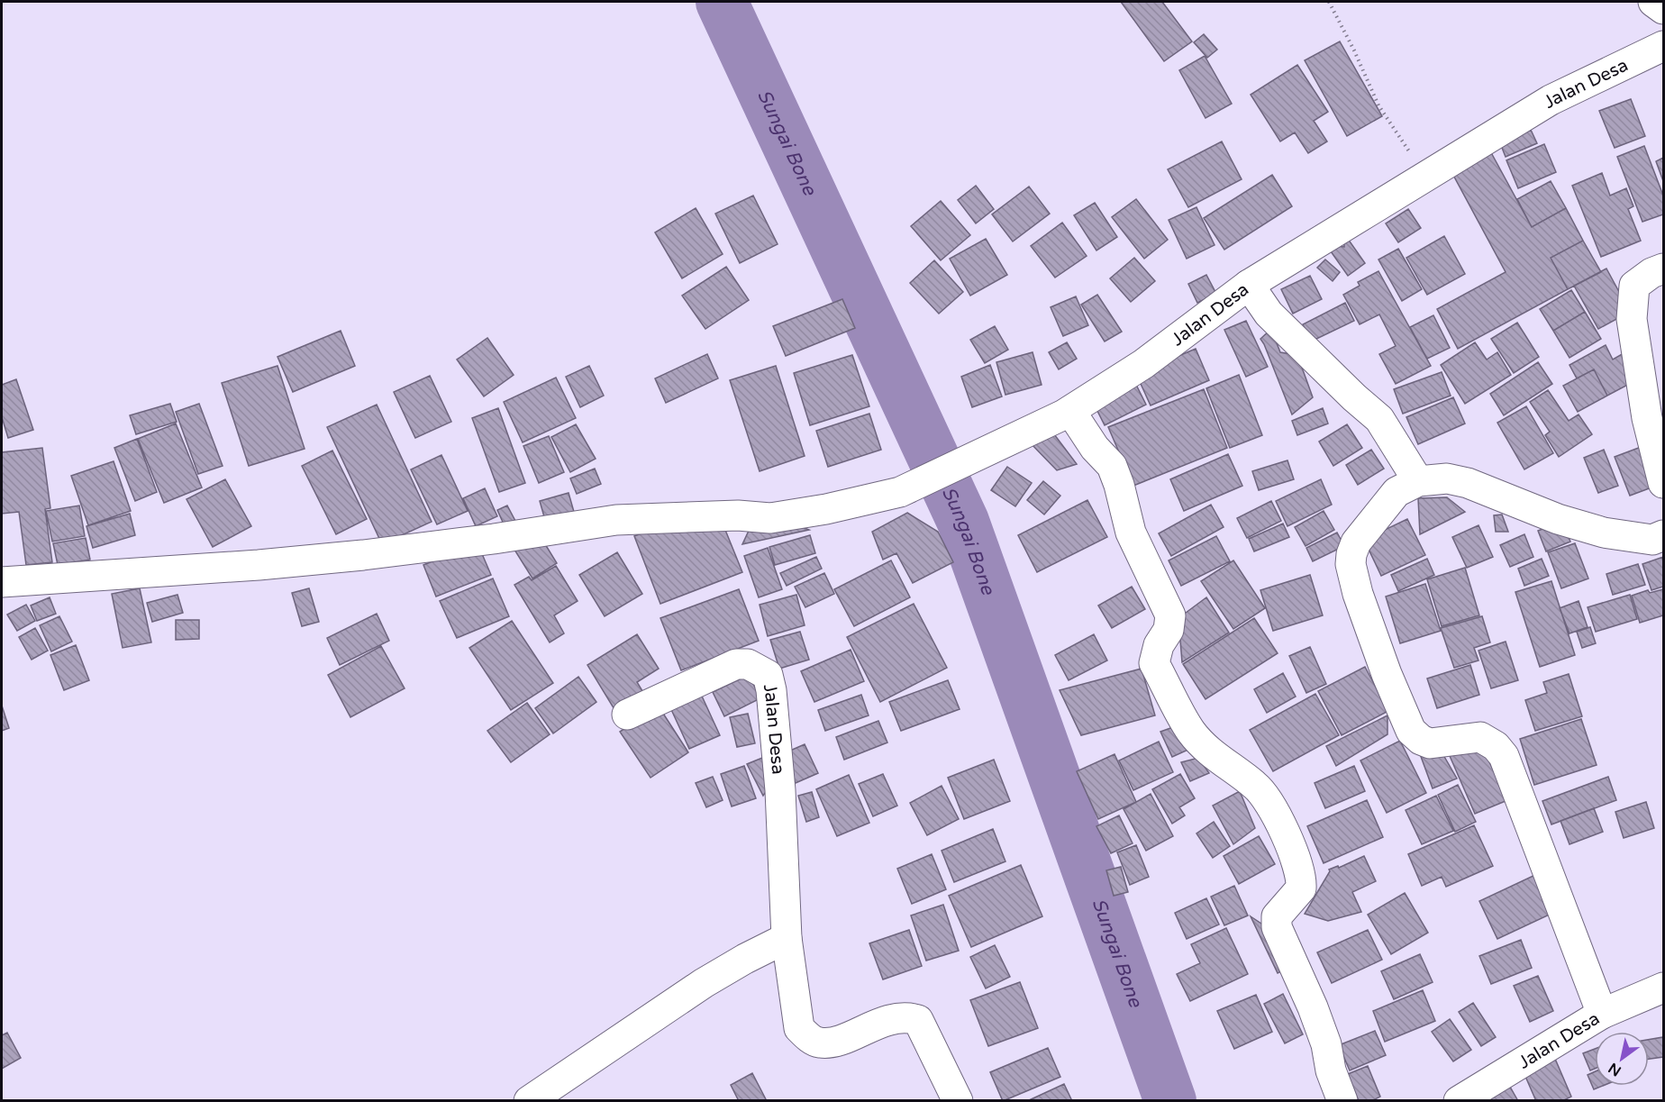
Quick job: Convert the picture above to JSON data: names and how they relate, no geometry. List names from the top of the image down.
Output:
{
  "streets": {
    "street": ["Jalan Desa"]
  },
  "water": ["Sungai Bone"],
  "north": "bottom left"
}
